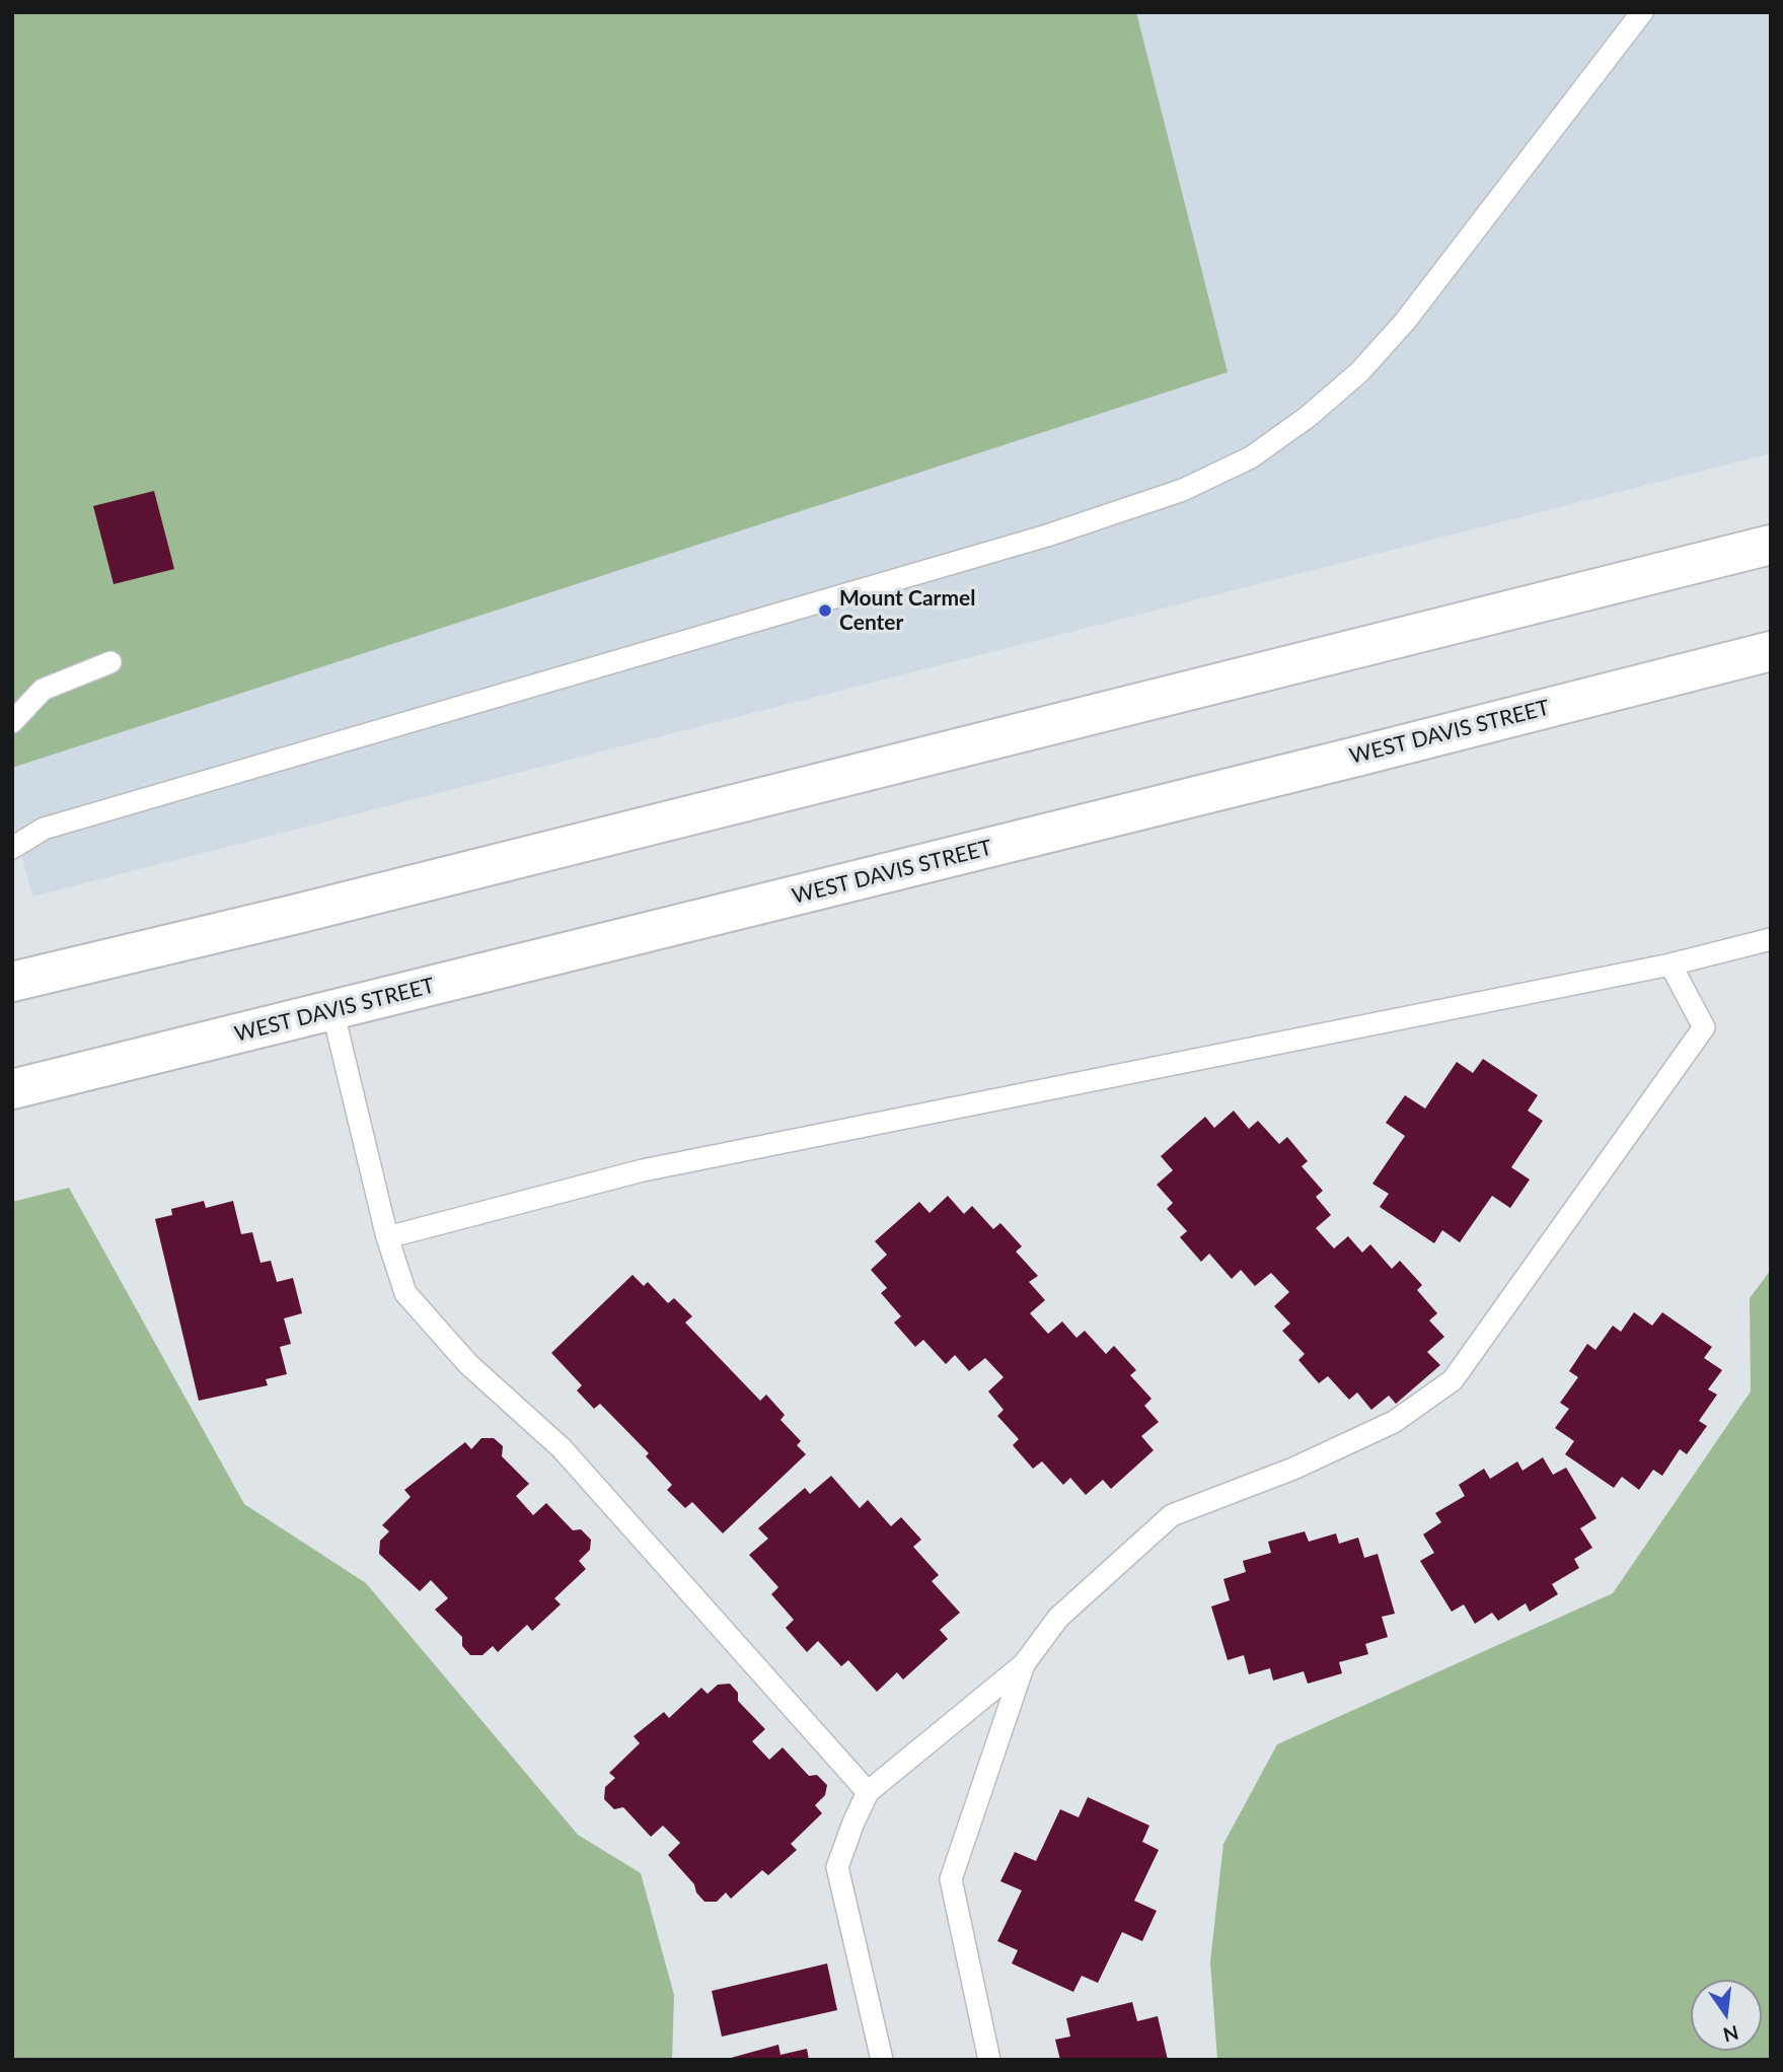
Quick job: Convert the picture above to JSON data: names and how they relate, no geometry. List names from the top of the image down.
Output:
{
  "streets": {
    "main road": ["WEST DAVIS STREET"]
  },
  "places": ["Mount Carmel Center"],
  "north": "bottom"
}
